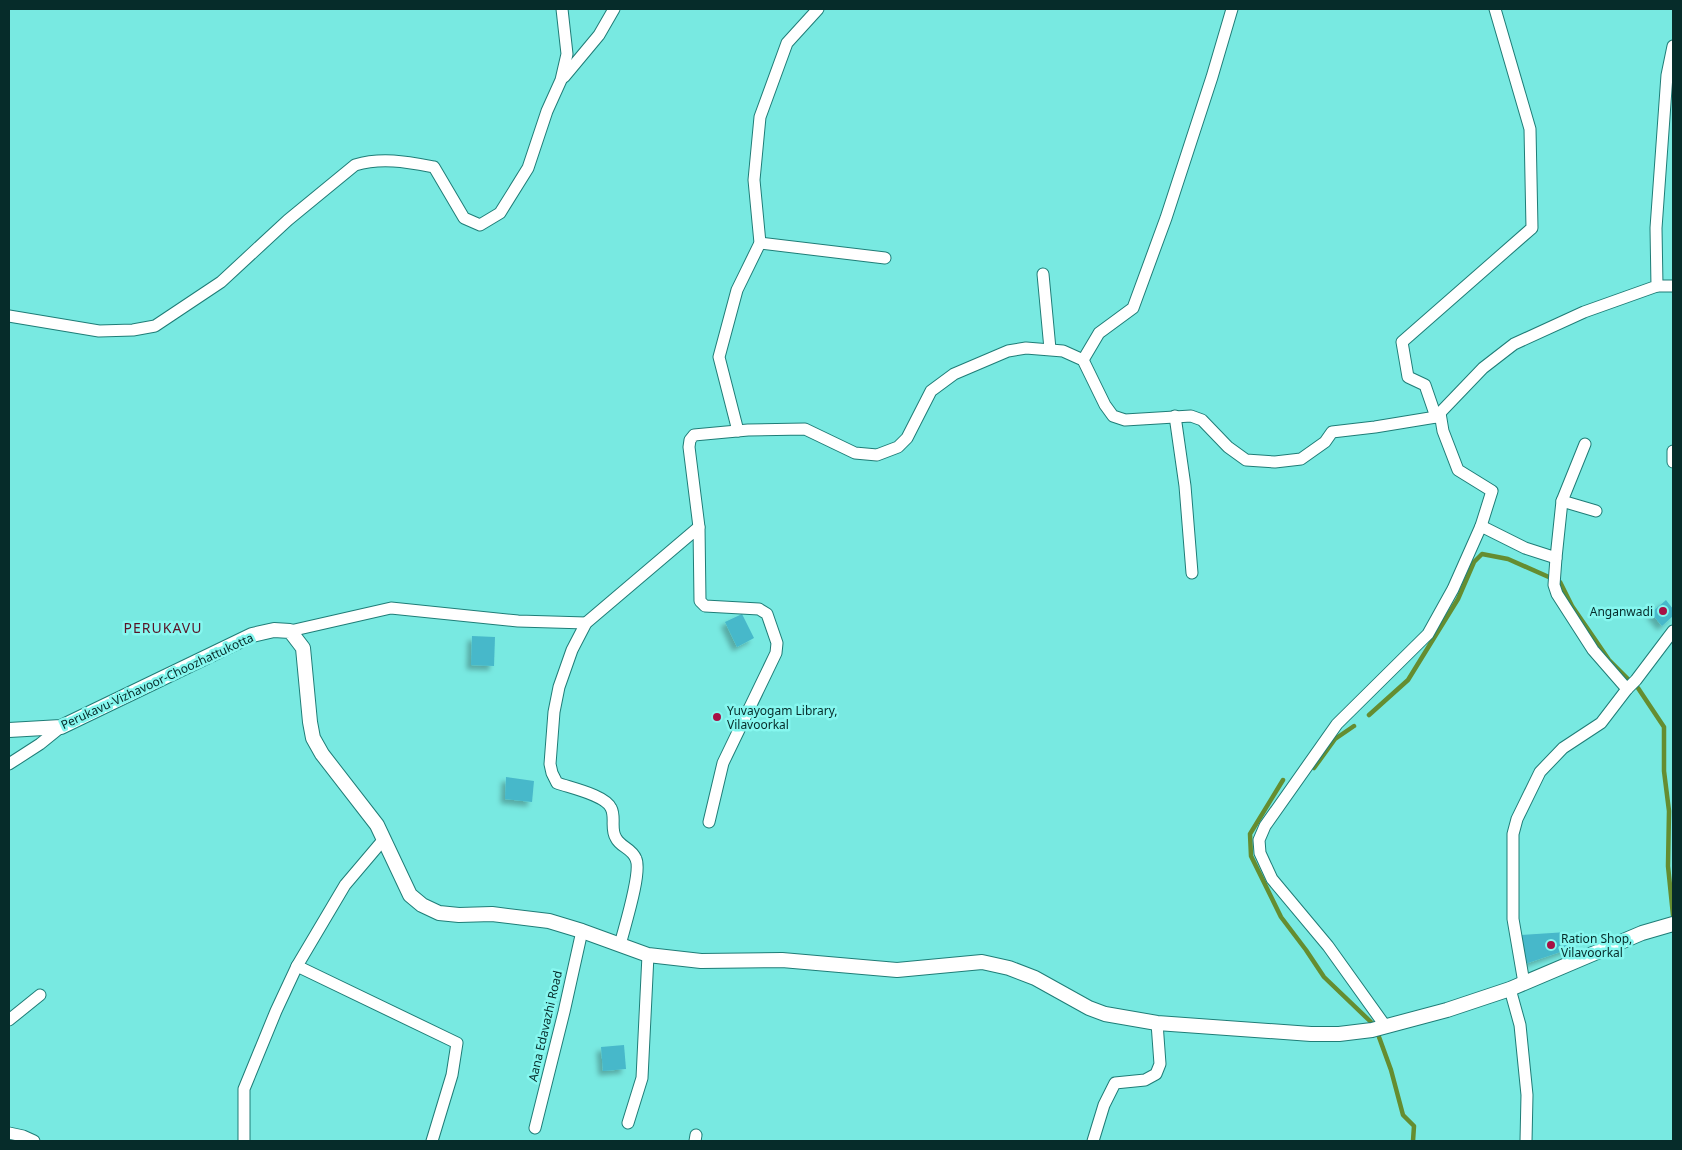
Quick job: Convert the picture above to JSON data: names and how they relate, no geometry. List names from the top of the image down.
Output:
{
  "streets": {
    "street": ["Perukavu-Vizhavoor-Choozhattukotta", "Aana Edavazhi Road"]
  },
  "districts": ["PERUKAVU"],
  "places": ["Anganwadi", "Yuvayogam Library, Vilavoorkal", "Ration Shop, Vilavoorkal"]
}
